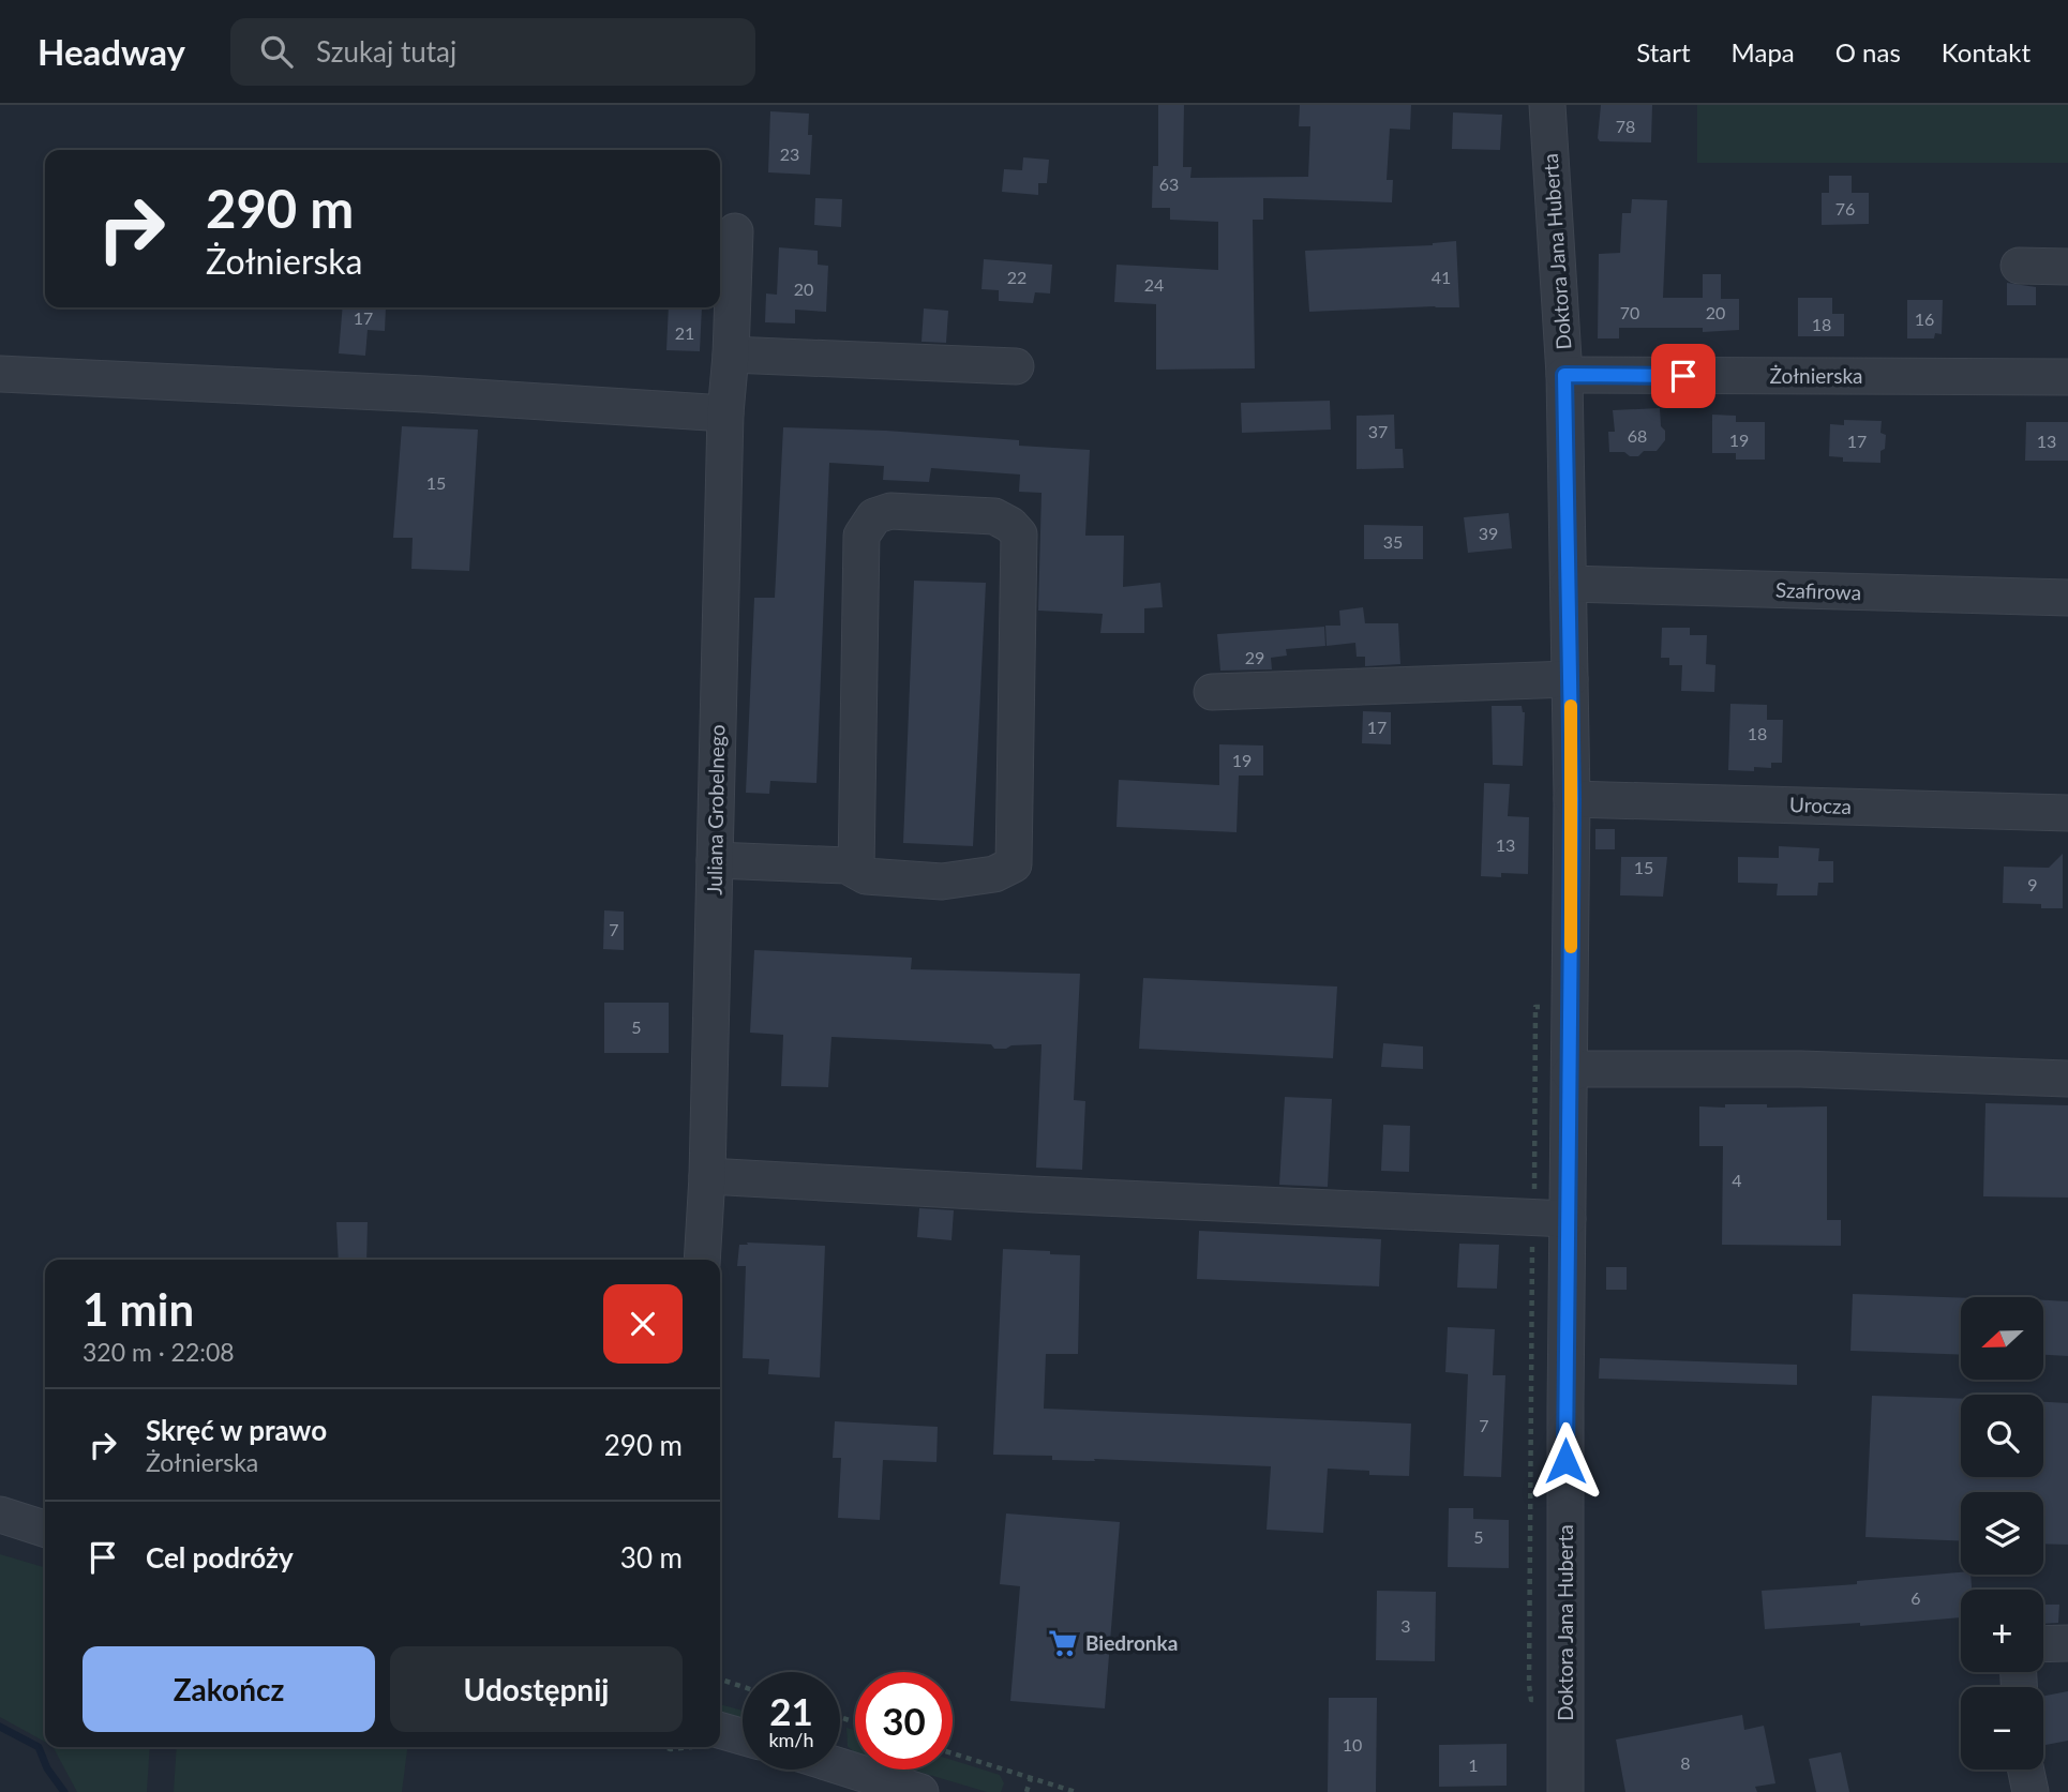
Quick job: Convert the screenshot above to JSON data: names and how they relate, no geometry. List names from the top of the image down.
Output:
{
  "streets": {
    "street": [
      "Doktora Jana Huberta",
      "Żołnierska",
      "Szafirowa",
      "Urocza",
      "Juliana Grobelnego"
    ]
  },
  "crossings": [
    ["Doktora Jana Huberta", "Żołnierska"],
    ["Doktora Jana Huberta", "Szafirowa"],
    ["Doktora Jana Huberta", "Urocza"]
  ],
  "places": {
    "supermarket": ["Biedronka"]
  },
  "house_numbers": [
    "78",
    "23",
    "63",
    "76",
    "22",
    "41",
    "24",
    "20",
    "70",
    "20",
    "17",
    "16",
    "18",
    "21",
    "37",
    "68",
    "19",
    "17",
    "13",
    "15",
    "39",
    "35",
    "29",
    "17",
    "18",
    "19",
    "13",
    "15",
    "9",
    "7",
    "5",
    "4",
    "7",
    "5",
    "6",
    "3",
    "10",
    "8",
    "1"
  ],
  "north": "left",
  "page": {
    "header": "Headway",
    "search": "Szukaj tutaj",
    "nav": [
      "Start",
      "Mapa",
      "O nas",
      "Kontakt"
    ],
    "turn": ["290 m", "Żołnierska"],
    "heading": ["1 min", "320 m · 22:08"],
    "map_buttons": ["+", "−"],
    "list": [
      {
        "name": "Skręć w prawo",
        "note": "Żołnierska",
        "value": "290 m"
      },
      {
        "name": "Cel podróży",
        "value": "30 m"
      }
    ],
    "buttons": ["Zakończ", "Udostępnij"],
    "speed": "21 km/h",
    "limit": "30"
  }
}
